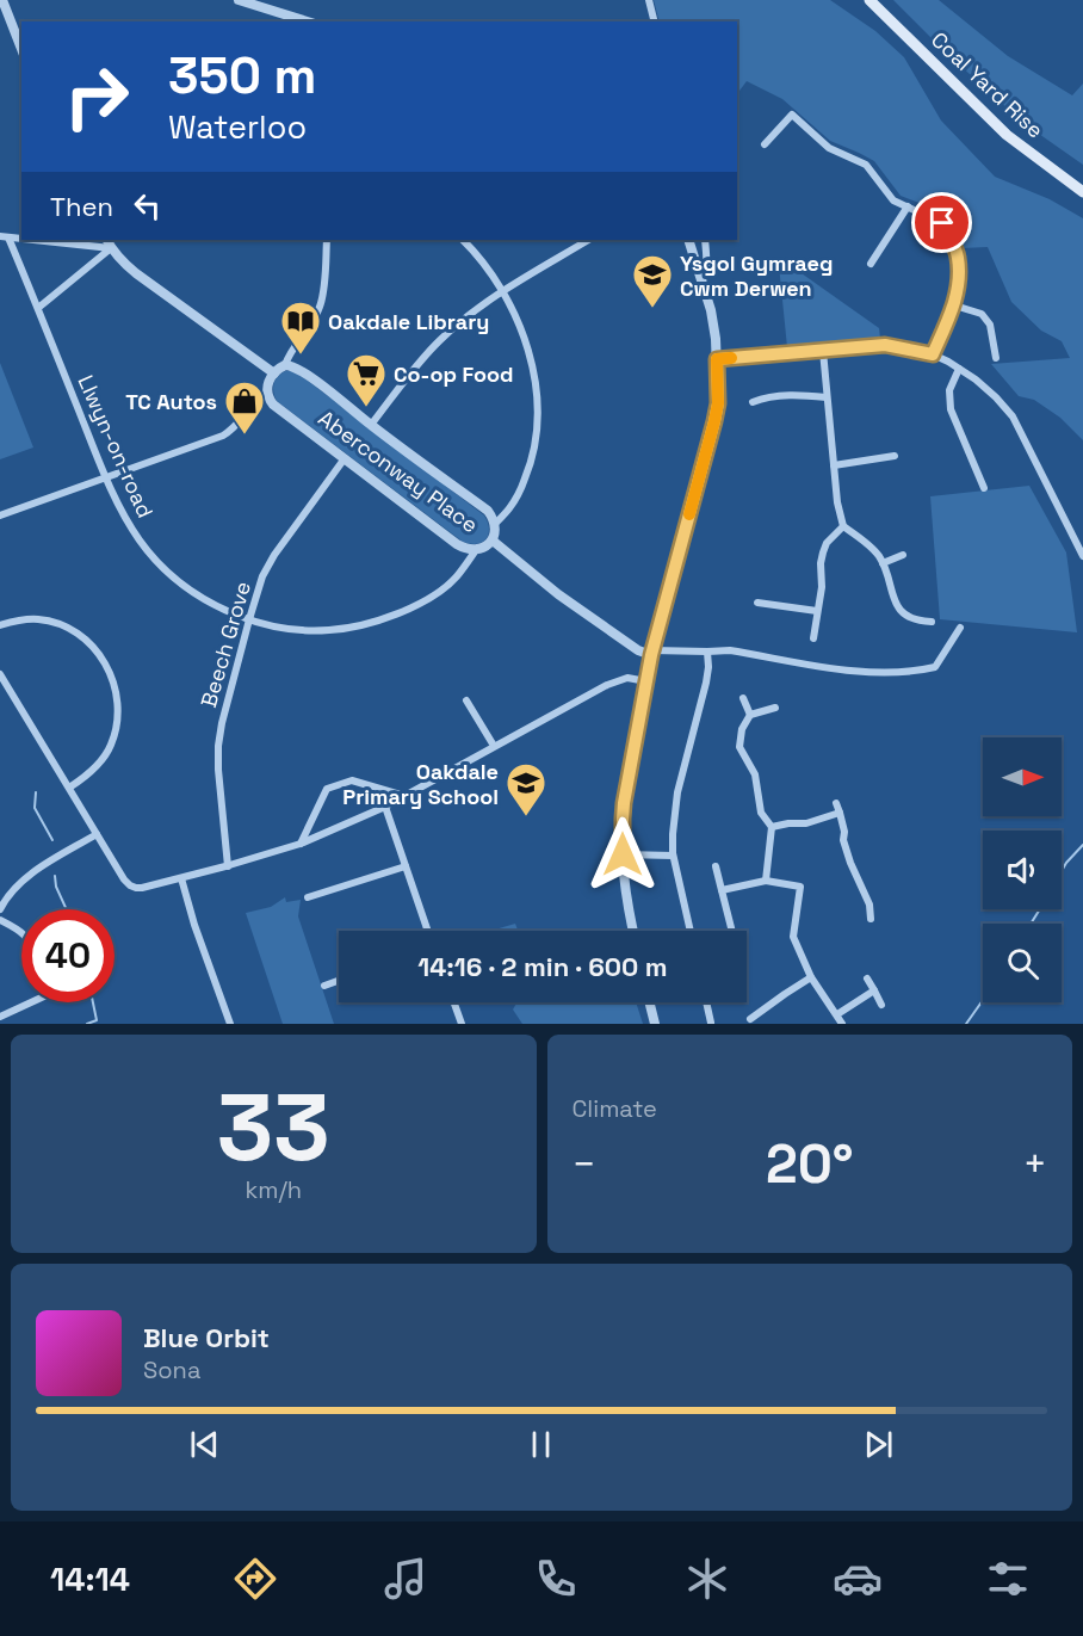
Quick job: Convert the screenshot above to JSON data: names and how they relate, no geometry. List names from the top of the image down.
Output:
{
  "streets": {
    "main road": ["Coal Yard Rise"],
    "street": ["Llwyn-on-road", "Aberconway Place", "Beech Grove"]
  },
  "crossings": [
    ["Llwyn-on-road", "Aberconway Place"],
    ["Llwyn-on-road", "Beech Grove"],
    ["Aberconway Place", "Beech Grove"]
  ],
  "places": {
    "school or university": ["Ysgol Gymraeg Cwm Derwen", "Oakdale Primary School"],
    "library": ["Oakdale Library"],
    "supermarket": ["Co-op Food"],
    "shop": ["TC Autos"]
  },
  "north": "right",
  "page": {
    "turn": ["350 m", "Waterloo"],
    "then": "Then",
    "limit": "40",
    "trip": "14:16 · 2 min · 600 m",
    "tile": [
      ["33", "km/h"],
      "Climate"
    ],
    "heat": ["−", "20°", "+"],
    "song": ["Blue Orbit", "Sona"],
    "tabs": "14:14"
  }
}
